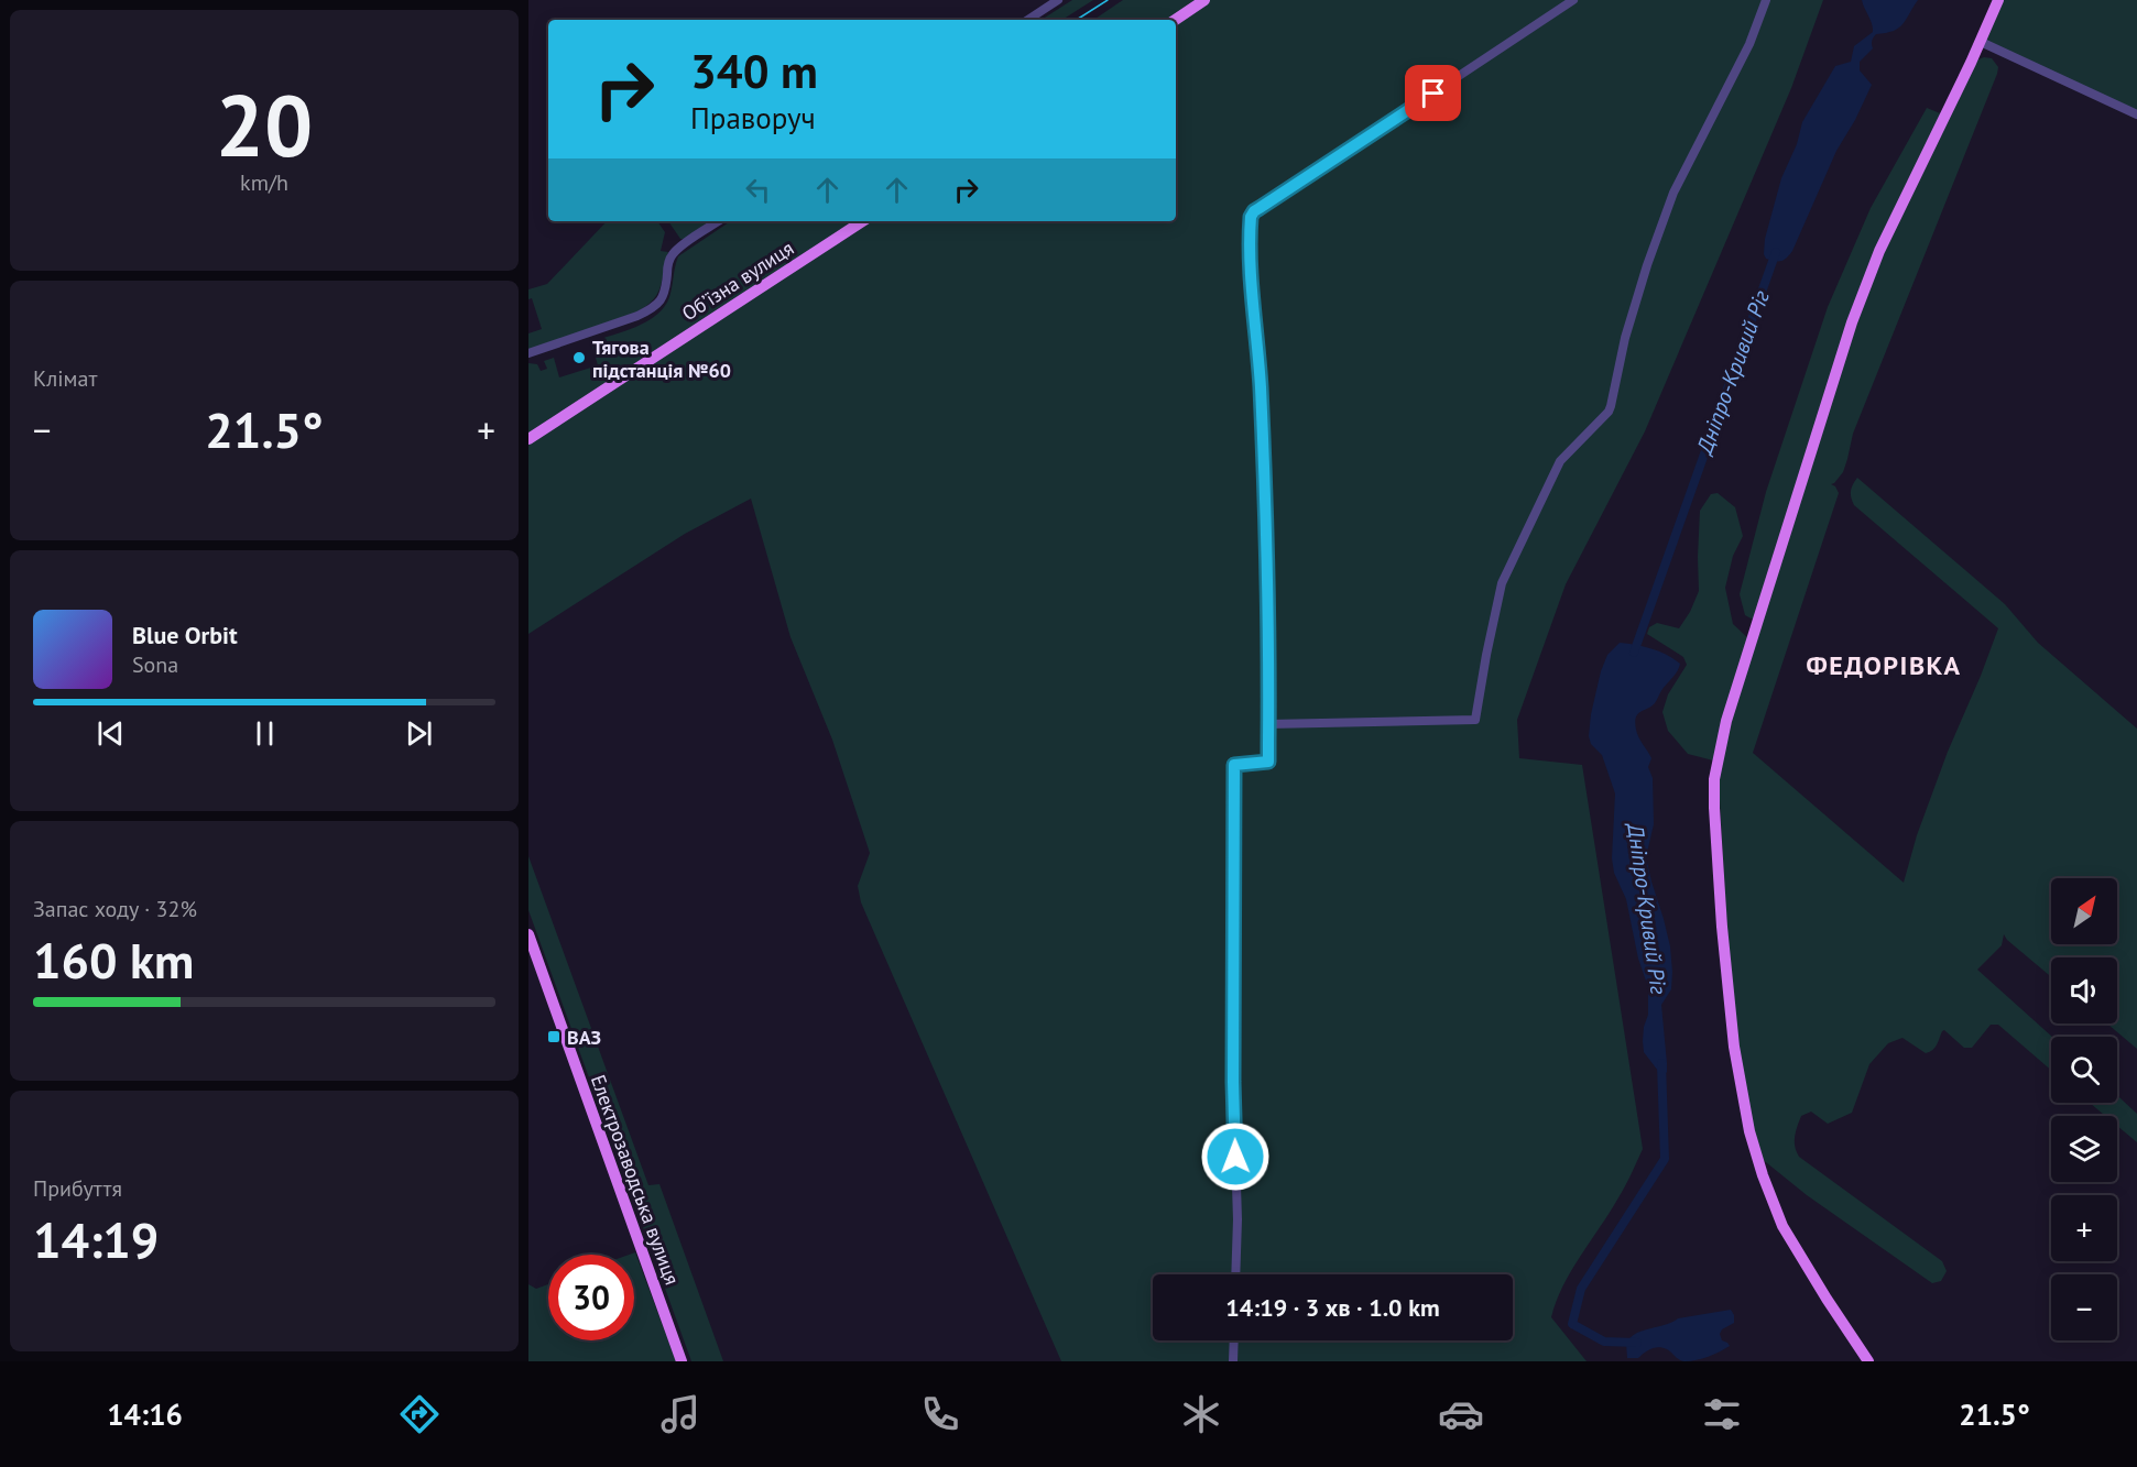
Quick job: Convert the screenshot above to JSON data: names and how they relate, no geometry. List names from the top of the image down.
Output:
{
  "streets": {
    "main road": ["Обʼїзна вулиця", "Електрозаводська вулиця"]
  },
  "districts": ["ФЕДОРІВКА"],
  "water": ["Дніпро-Кривий Ріг"],
  "places": {
    "other": ["Тягова підстанція №60"],
    "transit": ["ВАЗ"]
  },
  "north": "top right",
  "page": {
    "tile": [
      ["20", "km/h"],
      "Клімат",
      ["Запас ходу · 32%", "160 km"],
      ["Прибуття", "14:19"]
    ],
    "turn": ["340 m", "Праворуч"],
    "heat": ["−", "21.5°", "+"],
    "song": ["Blue Orbit", "Sona"],
    "map_buttons": ["+", "−"],
    "limit": "30",
    "trip": "14:19 · 3 хв · 1.0 km",
    "tabs": ["14:16", "21.5°"]
  }
}
